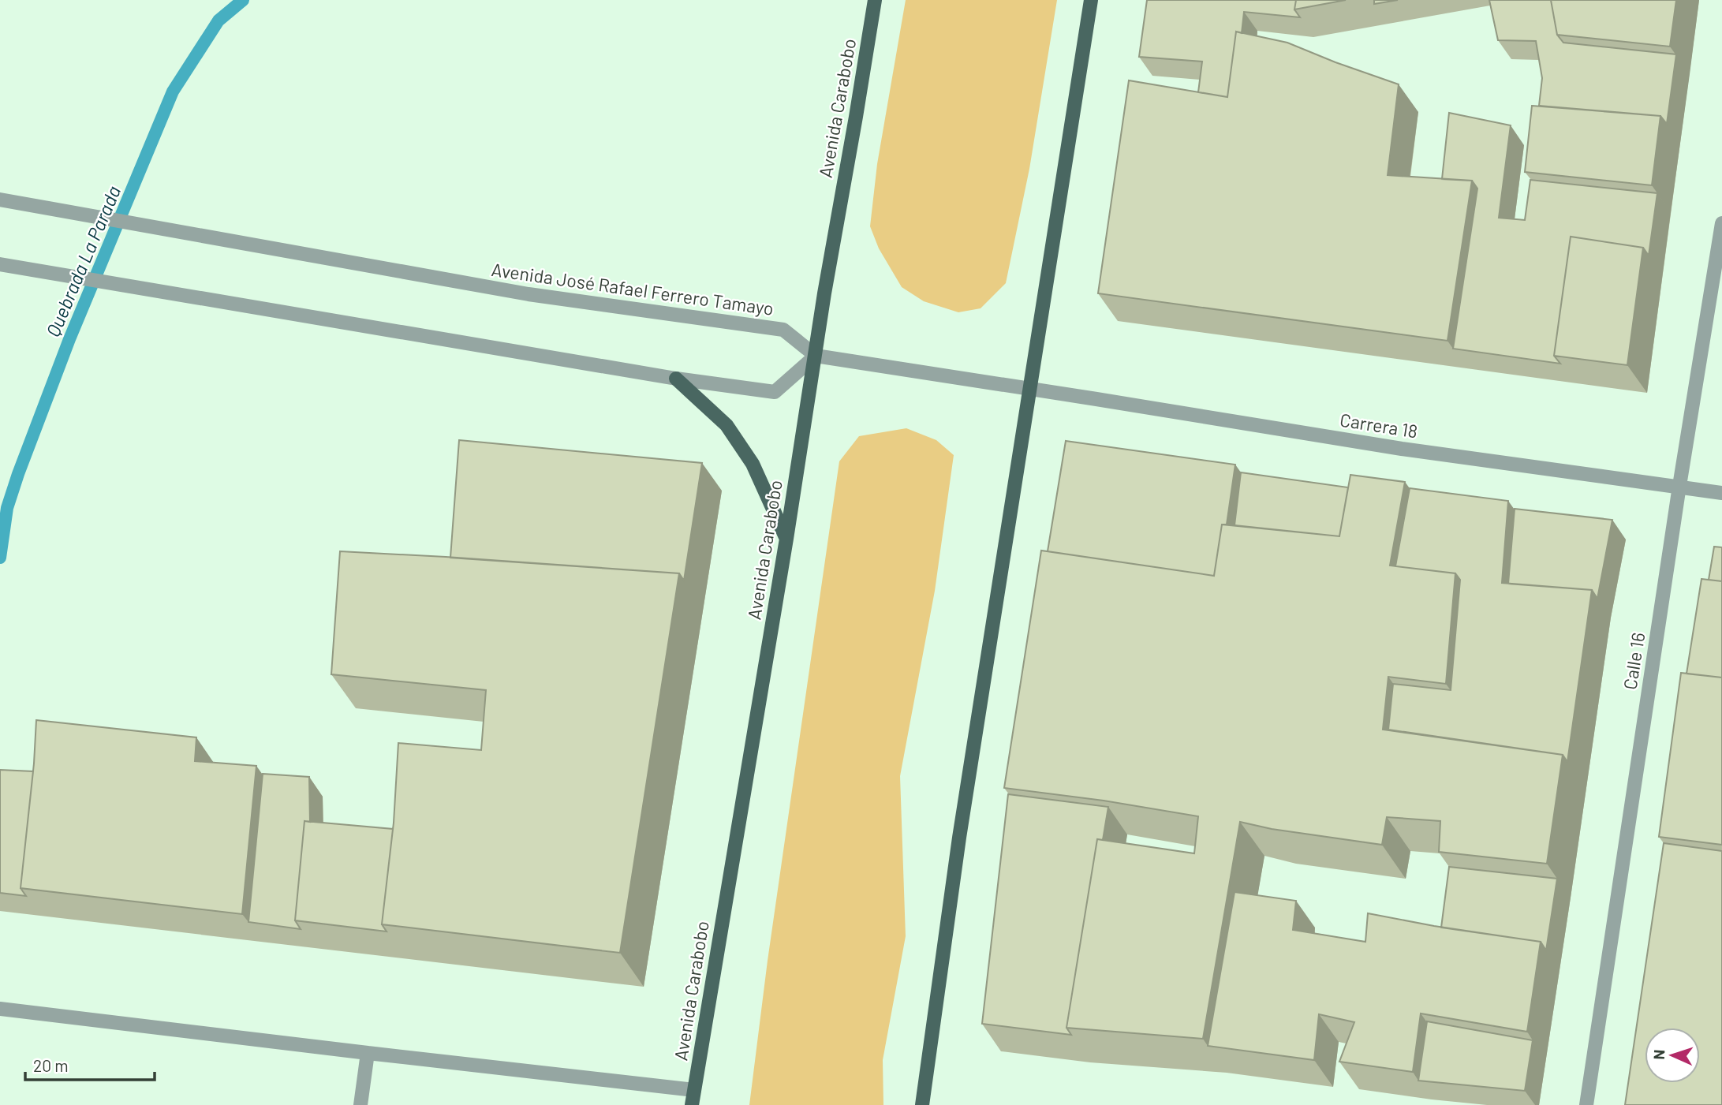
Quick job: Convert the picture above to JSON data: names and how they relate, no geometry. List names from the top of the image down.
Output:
{
  "streets": {
    "main road": ["Avenida Carabobo"],
    "street": ["Avenida José Rafael Ferrero Tamayo", "Carrera 18", "Calle 16"]
  },
  "crossings": [
    ["Avenida Carabobo", "Avenida José Rafael Ferrero Tamayo"],
    ["Avenida Carabobo", "Carrera 18"],
    ["Avenida José Rafael Ferrero Tamayo", "Carrera 18"],
    ["Carrera 18", "Calle 16"]
  ],
  "water": ["Quebrada La Parada"],
  "scale_bar": "20 m",
  "north": "left"
}
